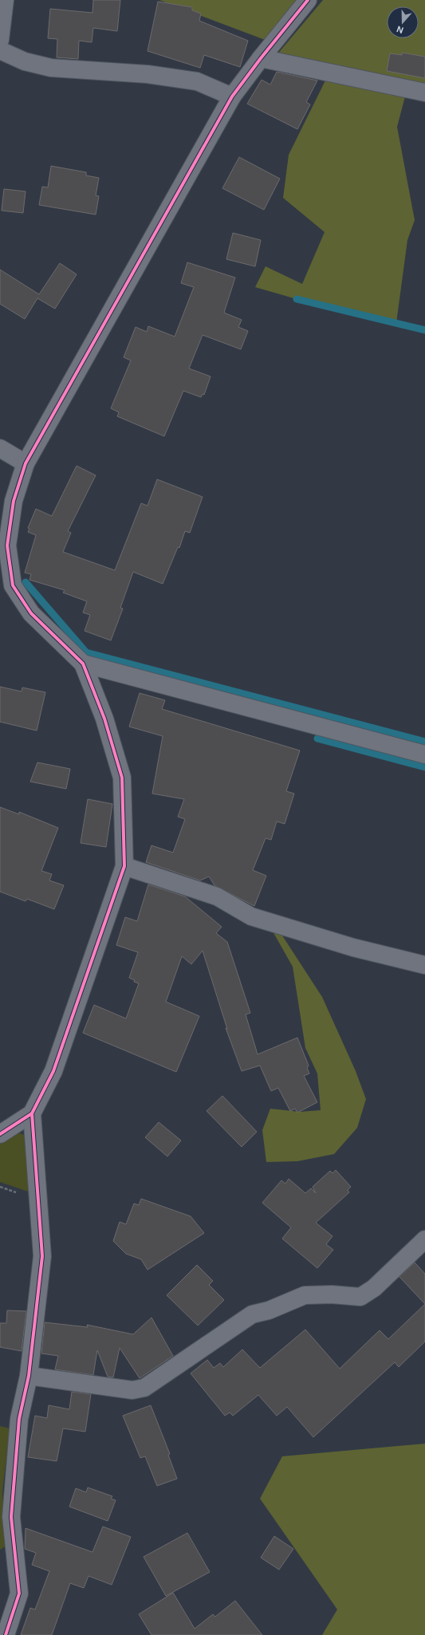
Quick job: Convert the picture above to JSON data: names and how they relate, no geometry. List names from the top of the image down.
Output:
{
  "north": "bottom"
}
